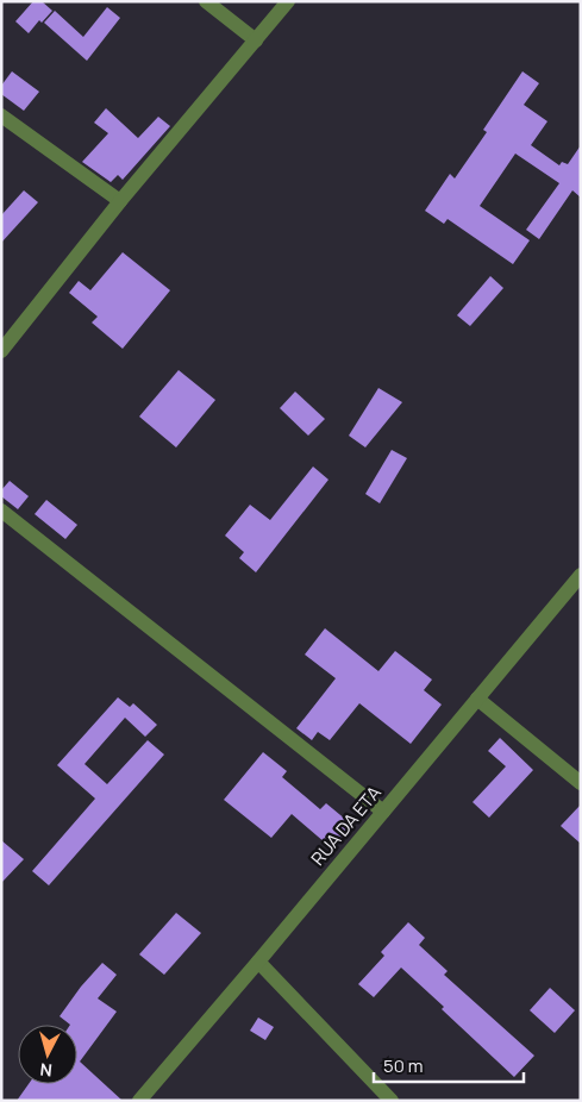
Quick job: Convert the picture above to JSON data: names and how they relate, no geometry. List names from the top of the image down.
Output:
{
  "streets": {
    "street": ["RUA DA ETA"]
  },
  "scale_bar": "50 m",
  "north": "bottom"
}
